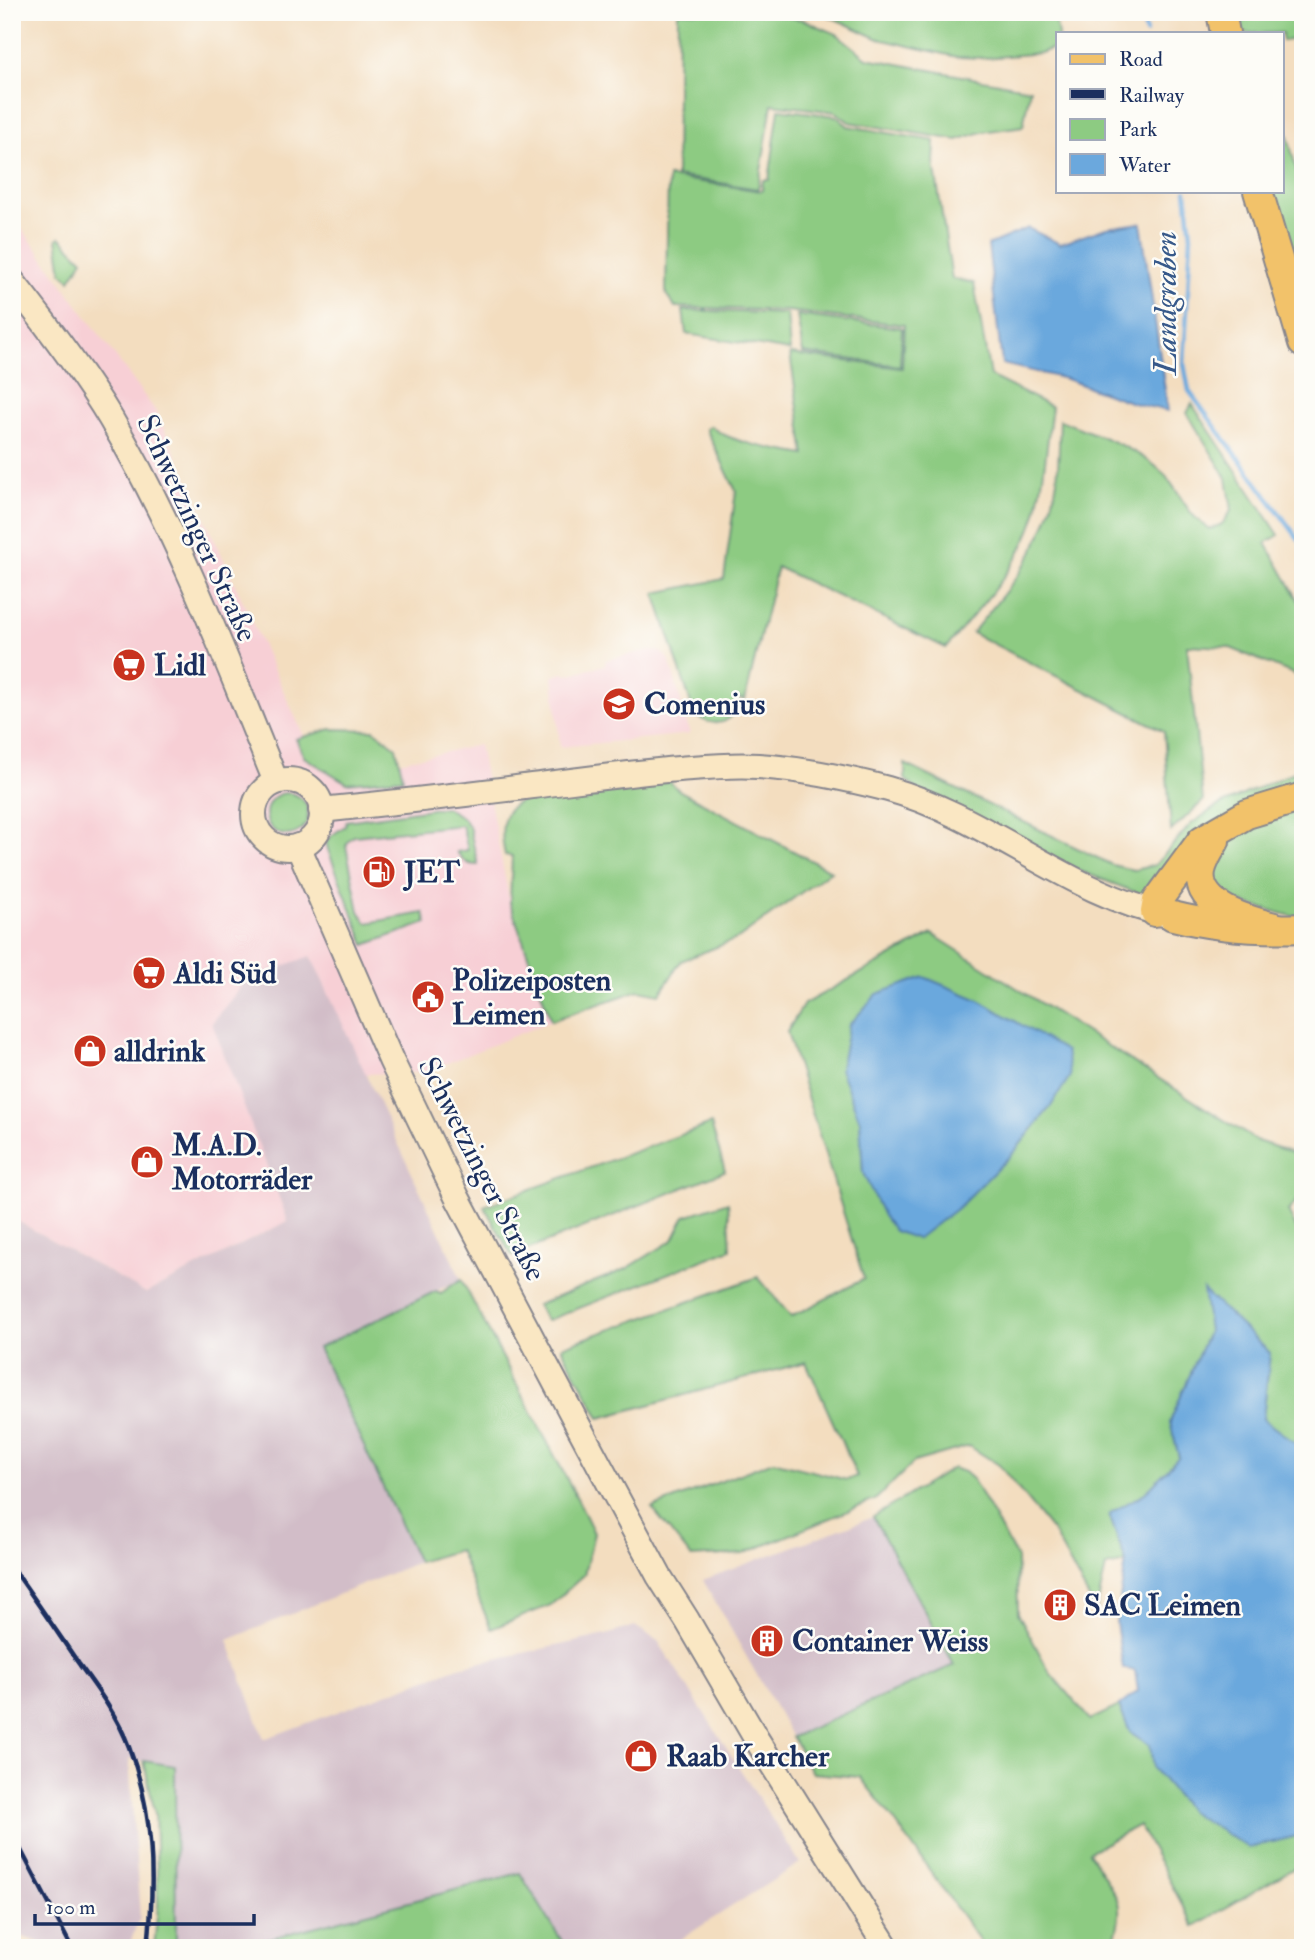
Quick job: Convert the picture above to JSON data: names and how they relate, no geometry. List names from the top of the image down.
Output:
{
  "streets": {
    "main road": ["Schwetzinger Straße"]
  },
  "water": ["Landgraben"],
  "places": {
    "supermarket": ["Lidl", "Aldi Süd"],
    "school or university": ["Comenius"],
    "fuel station": ["JET"],
    "public building": ["Polizeiposten Leimen"],
    "shop": ["alldrink", "M.A.D. Motorräder", "Raab Karcher"],
    "building": ["SAC Leimen", "Container Weiss"]
  },
  "legend": [
    "Road",
    "Railway",
    "Park",
    "Water"
  ],
  "scale_bar": "100 m"
}
